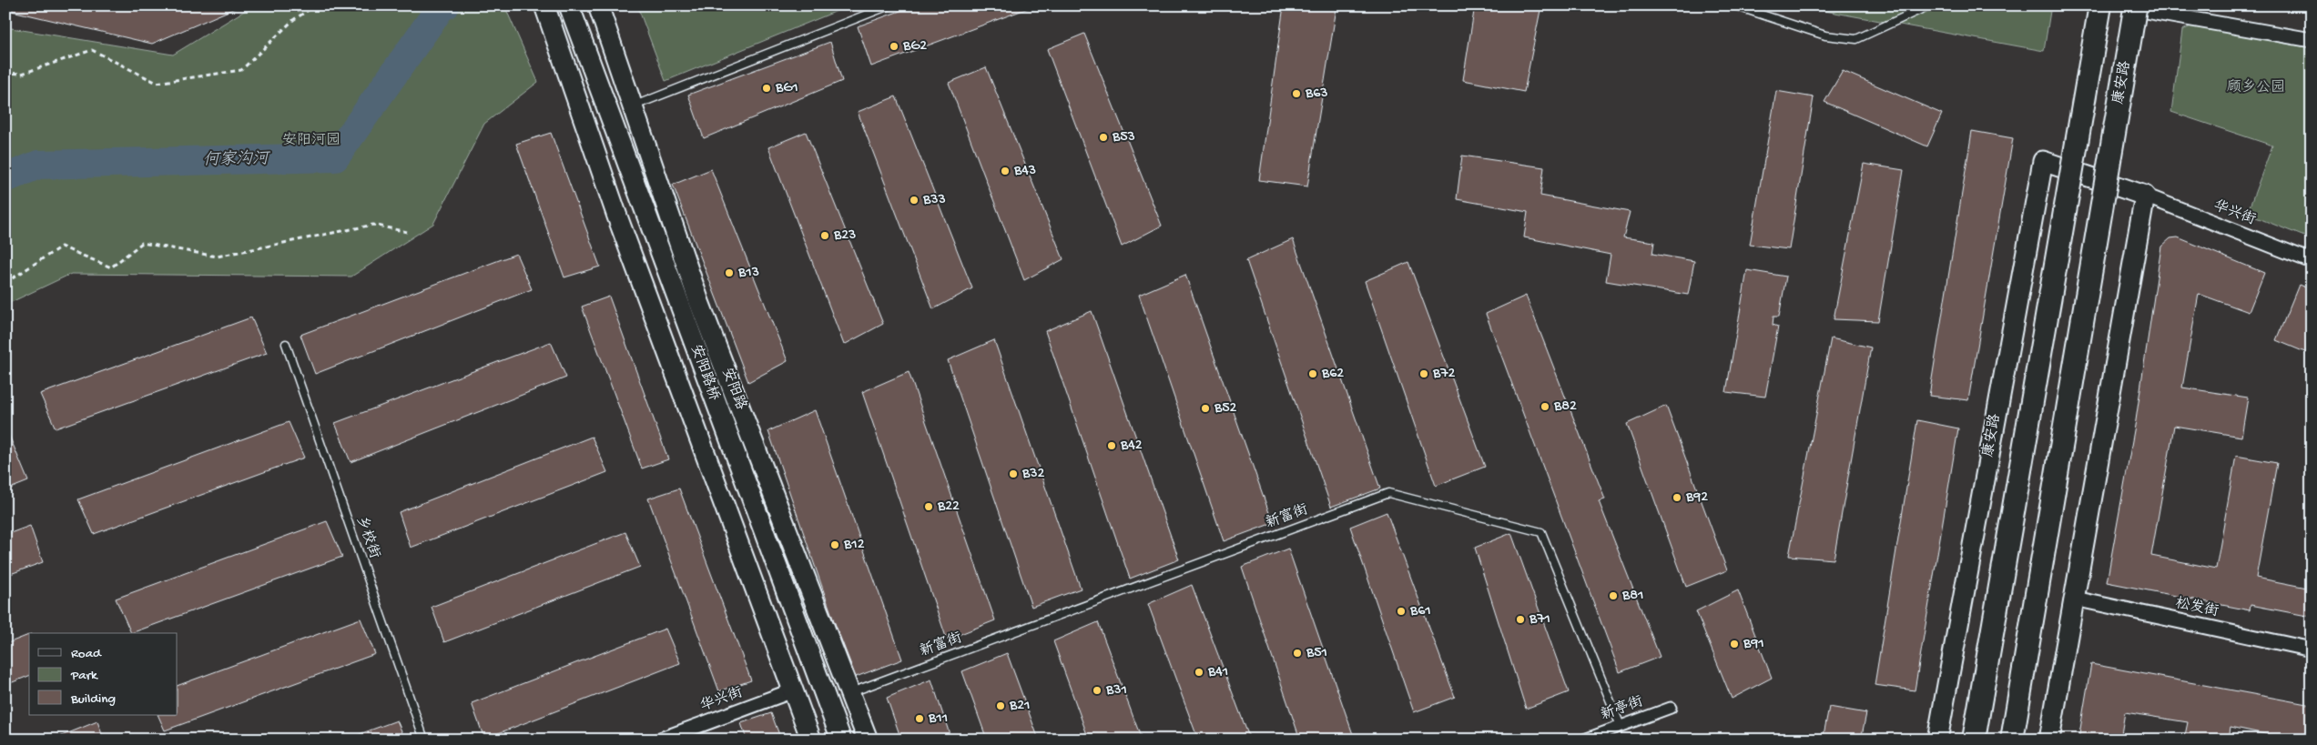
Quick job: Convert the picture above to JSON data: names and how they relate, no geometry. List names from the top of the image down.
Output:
{
  "streets": {
    "main road": ["康安路", "安阳路桥", "安阳路"],
    "street": ["华兴街", "松发街", "新亭街"],
    "lane": ["新富街", "乡校街"]
  },
  "crossings": [
    ["康安路", "华兴街"],
    ["安阳路", "新富街"],
    ["新富街", "新亭街"]
  ],
  "water": ["何家沟河"],
  "parks": ["顾乡公园", "安阳河园"],
  "places": [
    "BG2",
    "BG1",
    "B63",
    "B53",
    "B43",
    "B33",
    "B23",
    "B13",
    "B62",
    "B72",
    "B82",
    "B52",
    "B42",
    "B32",
    "B92",
    "B22",
    "B12",
    "B81",
    "B61",
    "B71",
    "B91",
    "B51",
    "B41",
    "B31",
    "B21",
    "B11"
  ],
  "legend": ["Road", "Park", "Building"]
}
